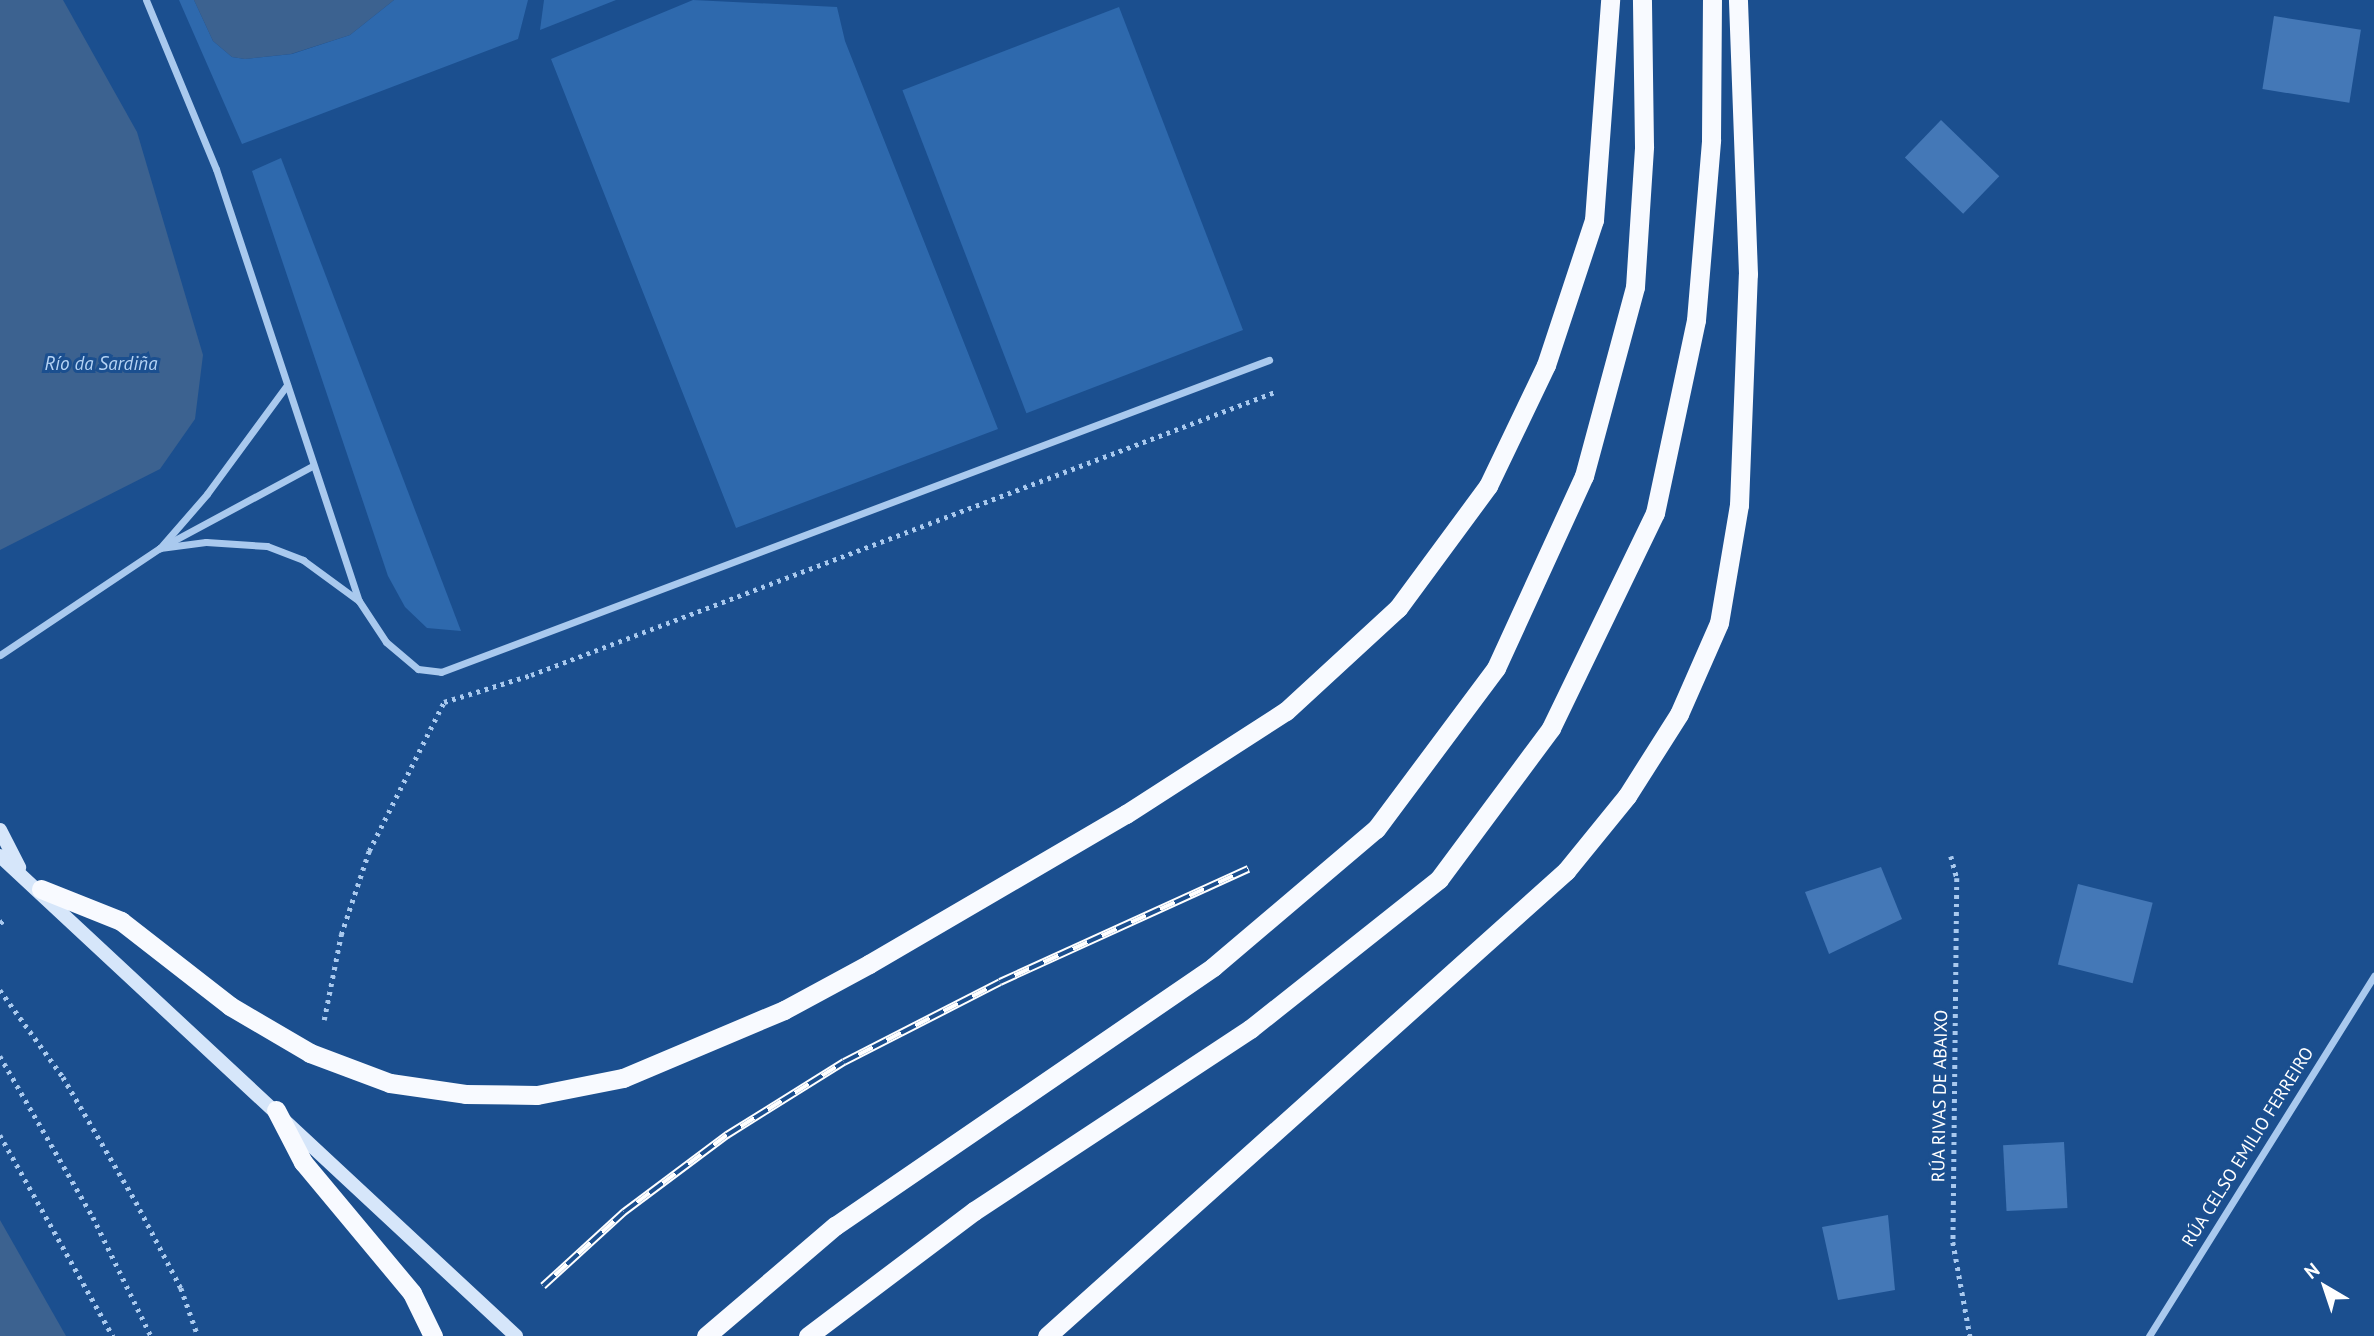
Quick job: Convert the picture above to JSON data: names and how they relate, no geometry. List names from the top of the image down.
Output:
{
  "streets": {
    "street": ["RÚA CELSO EMILIO FERREIRO"],
    "path": ["RÚA RIVAS DE ABAIXO"]
  },
  "water": ["Río da Sardiña"],
  "north": "top left"
}
